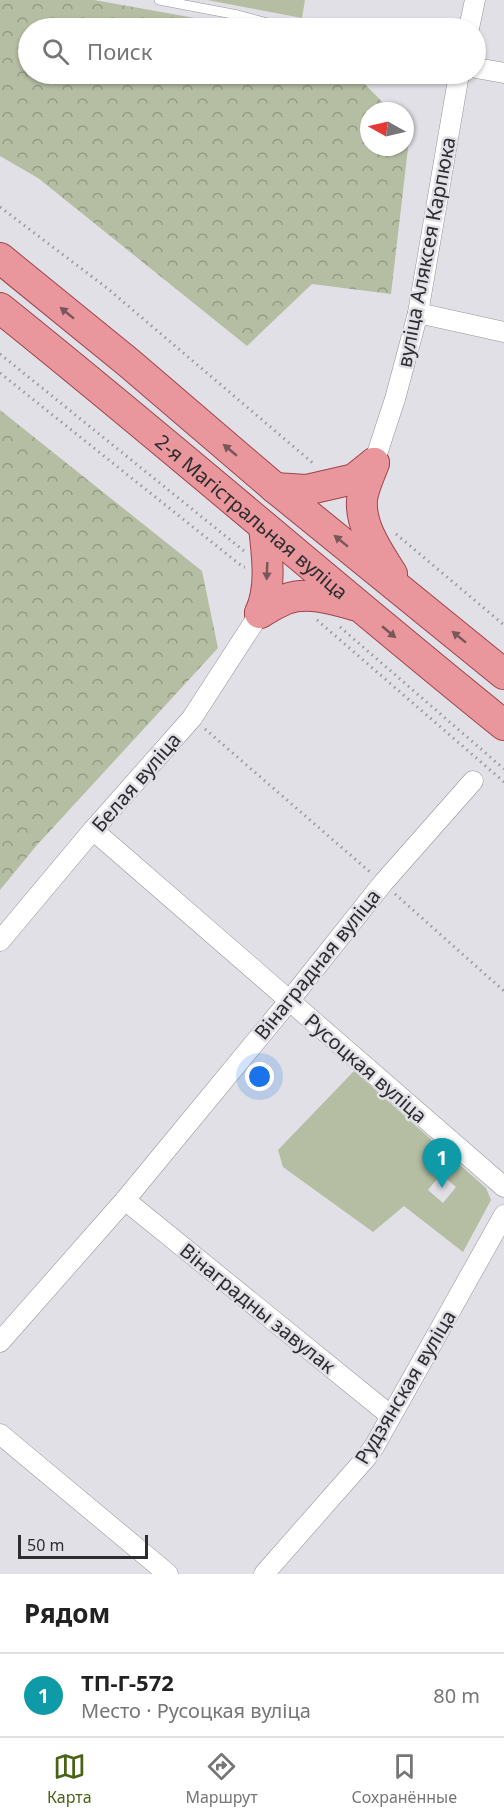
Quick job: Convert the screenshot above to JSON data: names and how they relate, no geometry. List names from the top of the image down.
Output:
{
  "streets": {
    "main road": ["2-я Магістральная вуліца"],
    "street": [
      "вуліца Аляксея Карпюка",
      "Белая вуліца",
      "Вінаградная вуліца",
      "Русоцкая вуліца",
      "Вінаградны завулак",
      "Рудзянская вуліца"
    ]
  },
  "crossings": [
    ["Белая вуліца", "Русоцкая вуліца"],
    ["Вінаградная вуліца", "Русоцкая вуліца"],
    ["Вінаградная вуліца", "Вінаградны завулак"],
    ["Вінаградны завулак", "Рудзянская вуліца"]
  ],
  "scale_bar": "50 m",
  "north": "left",
  "page": {
    "search": "Поиск",
    "pins": "1",
    "scale": "50 m",
    "heading": "Рядом",
    "list": [
      {
        "mark": "1",
        "name": "ТП-Г-572",
        "note": "Место · Русоцкая вуліца",
        "value": "80 m"
      }
    ],
    "nav": ["Карта", "Маршрут", "Сохранённые"]
  }
}
